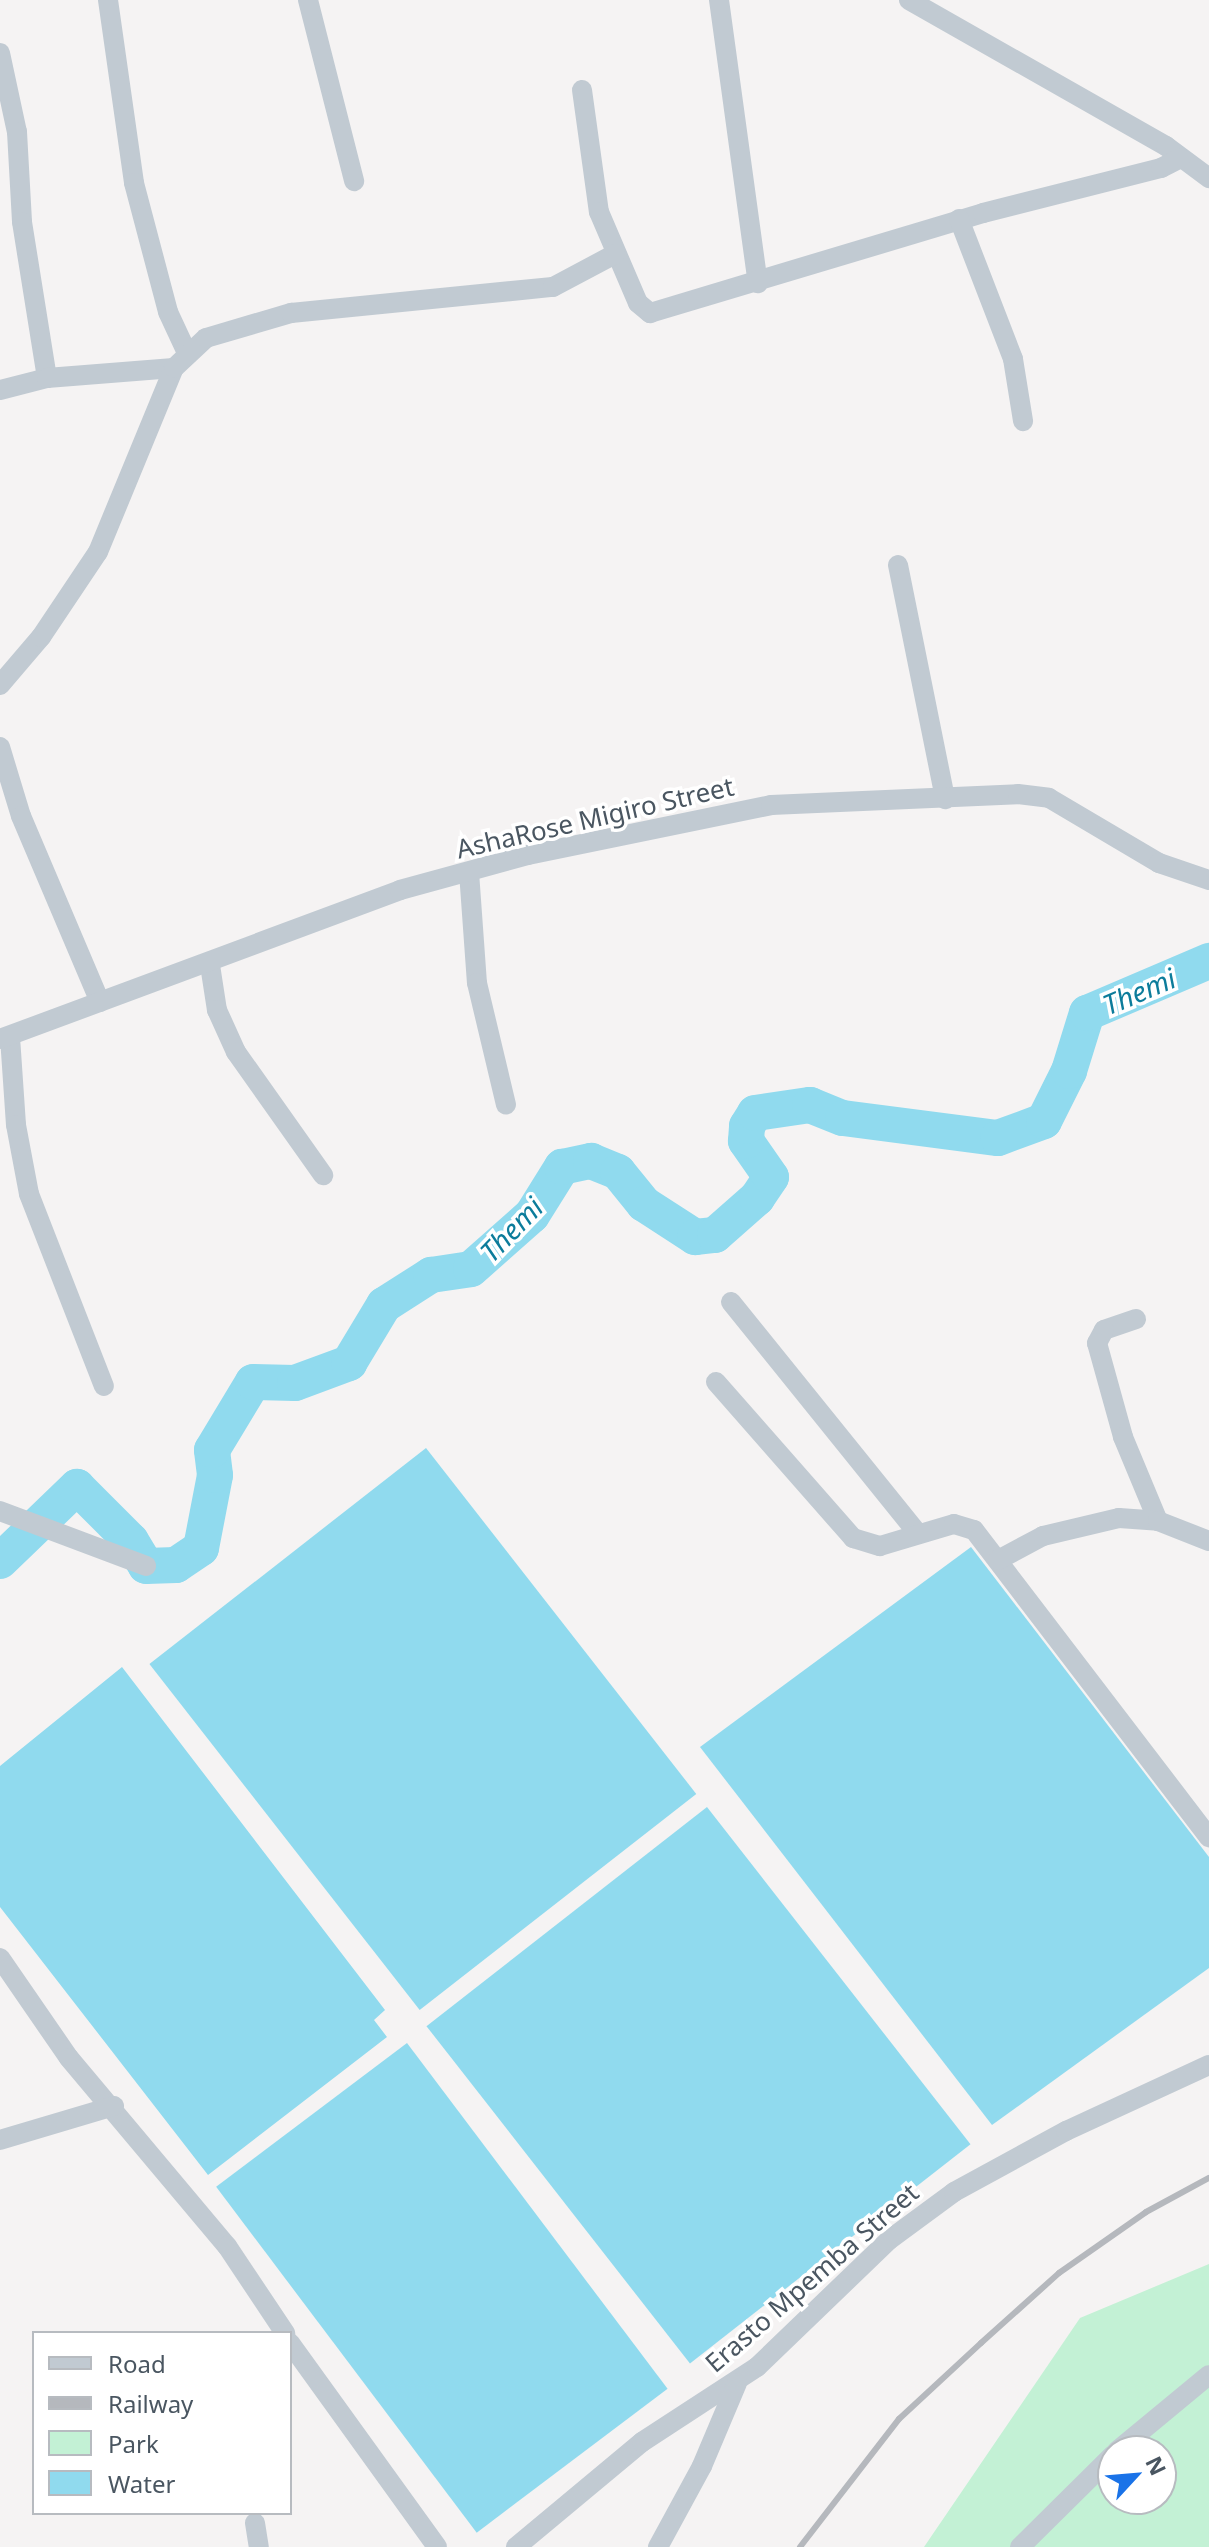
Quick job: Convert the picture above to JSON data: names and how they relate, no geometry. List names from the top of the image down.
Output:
{
  "streets": {
    "street": ["AshaRose Migiro Street", "Erasto Mpemba Street"]
  },
  "water": ["Themi"],
  "legend": [
    "Road",
    "Railway",
    "Park",
    "Water"
  ],
  "north": "top right"
}
